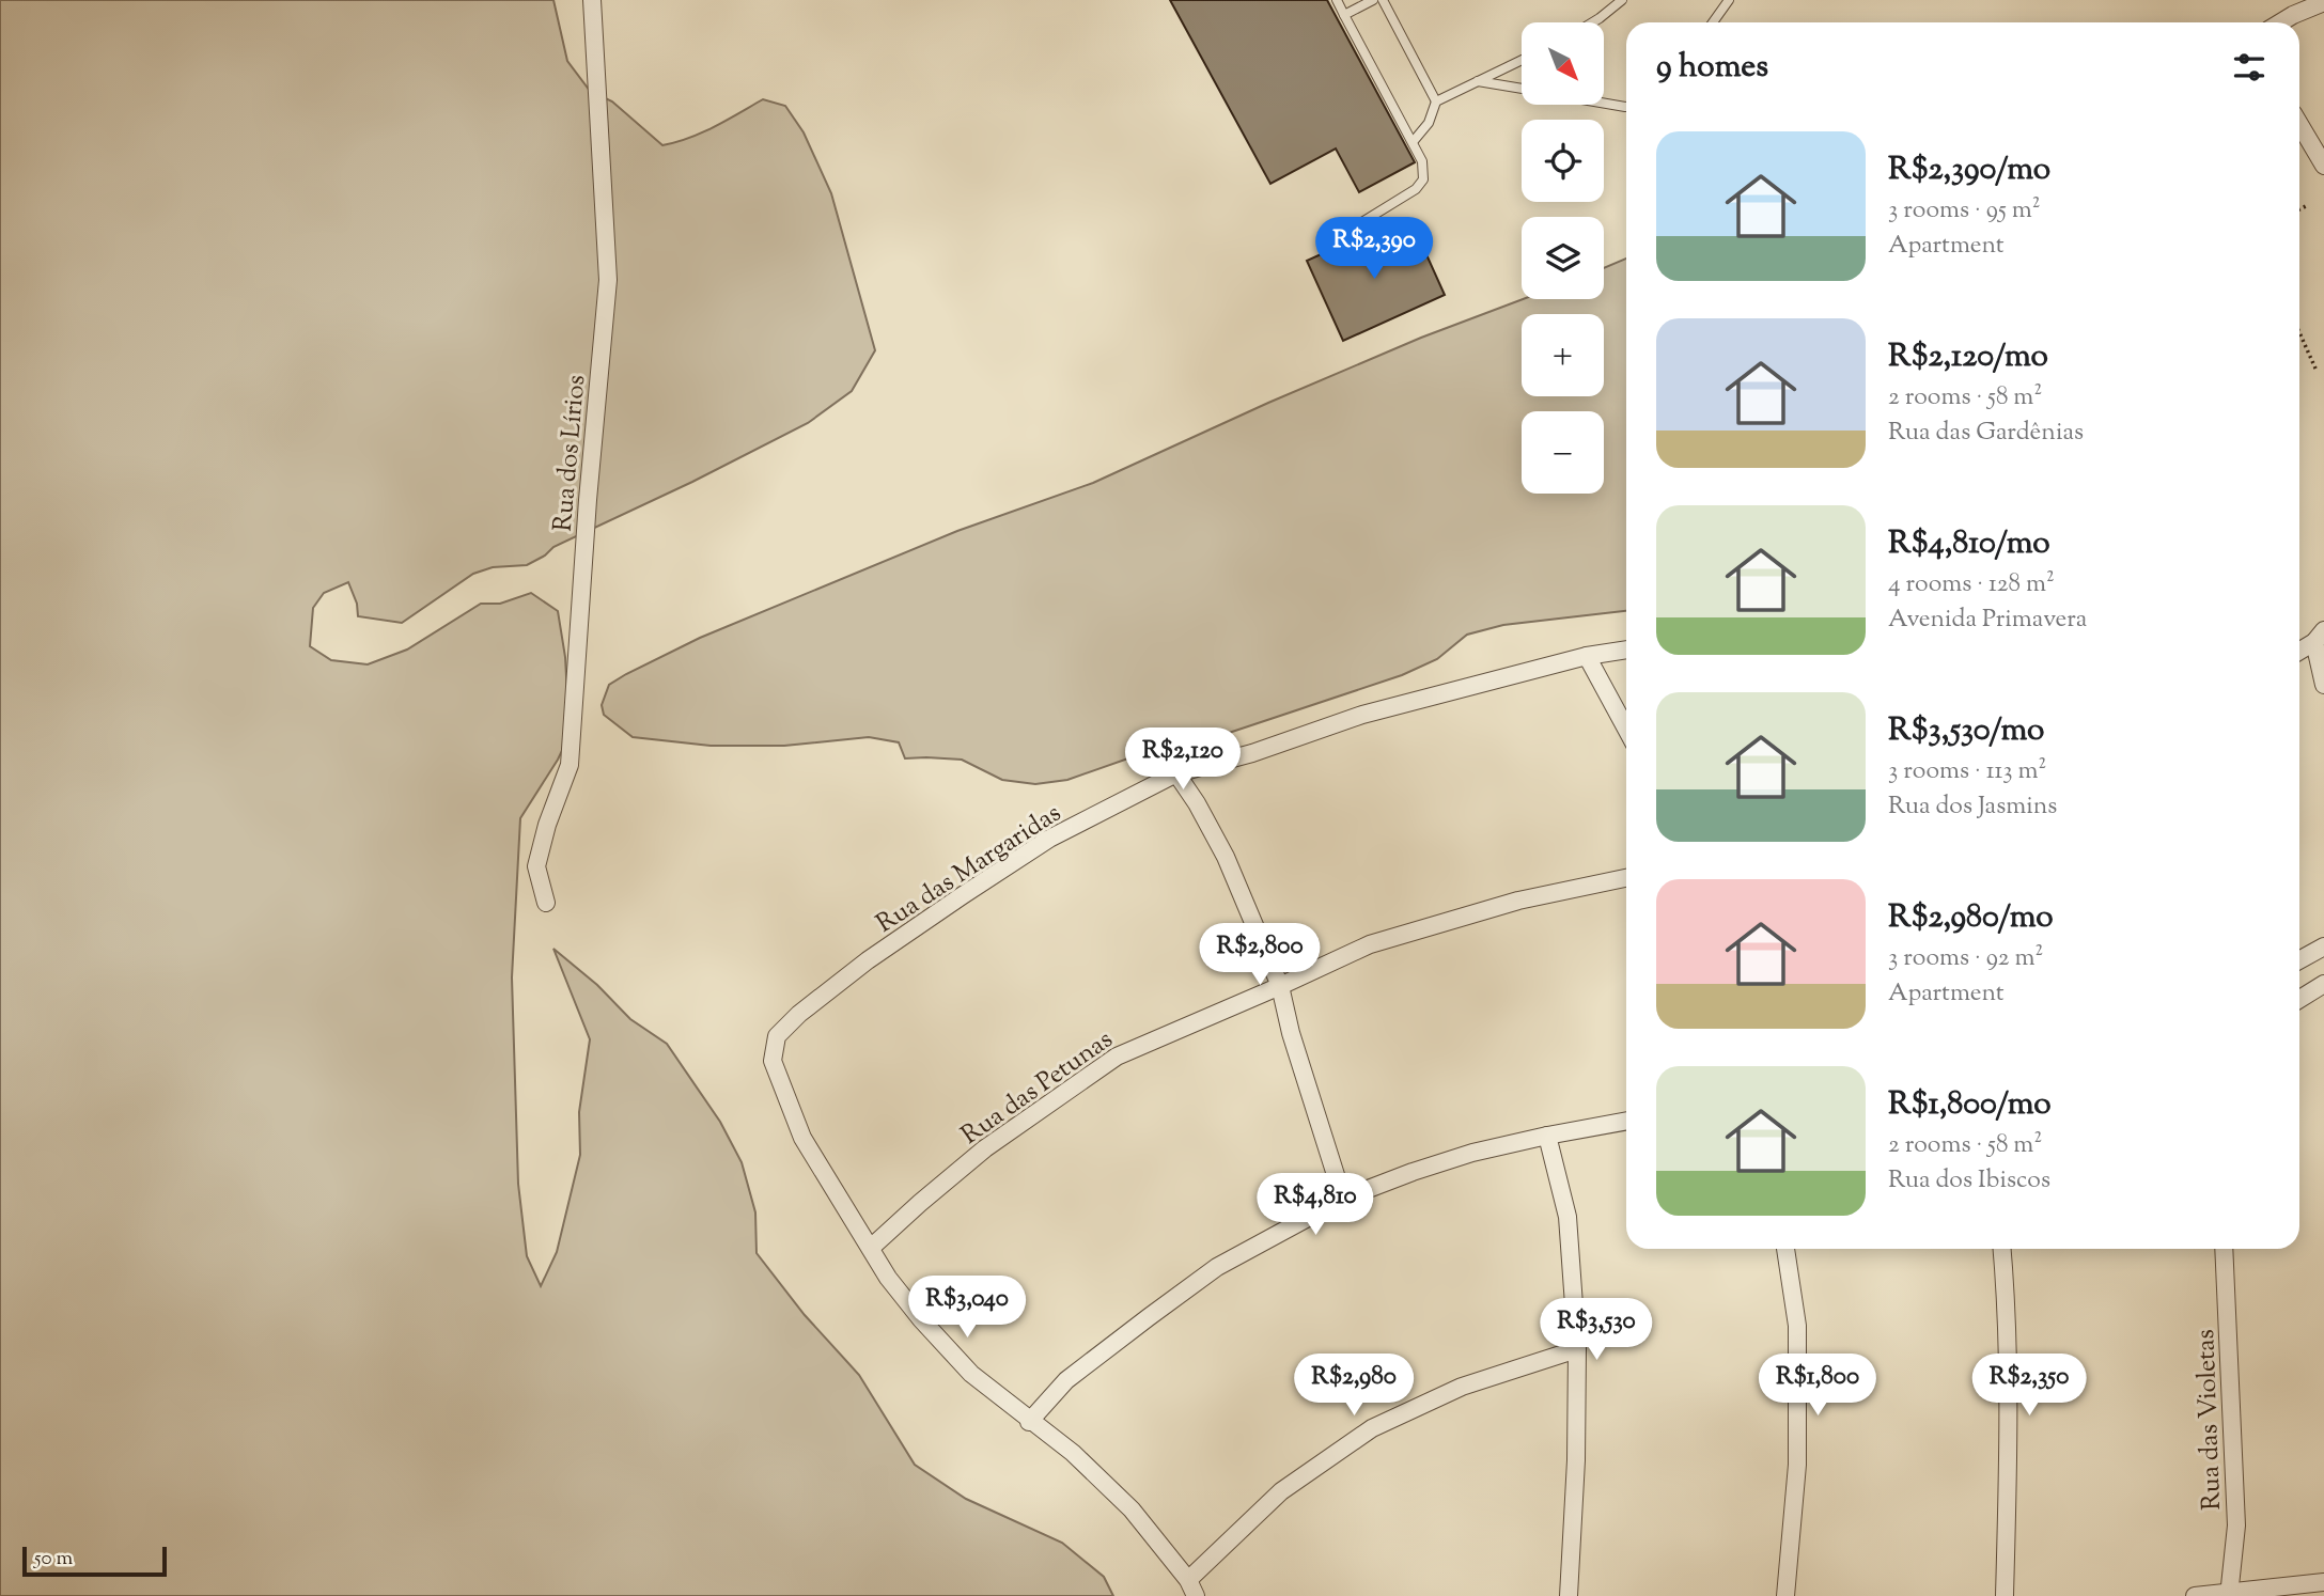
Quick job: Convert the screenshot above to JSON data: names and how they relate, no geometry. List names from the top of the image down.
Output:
{
  "streets": {
    "street": [
      "Rua dos Lírios",
      "Rua das Margaridas",
      "Rua das Petunas",
      "Rua das Violetas"
    ]
  },
  "crossings": [
    ["Rua das Margaridas", "Rua das Petunas"]
  ],
  "scale_bar": "50 m",
  "north": "bottom right",
  "page": {
    "map_buttons": ["+", "−"],
    "heading": "9 homes",
    "list": [
      {
        "name": "R$2,390/mo",
        "note": "3 rooms · 95 m² · Apartment"
      },
      {
        "name": "R$2,120/mo",
        "note": "2 rooms · 58 m² · Rua das Gardênias"
      },
      {
        "name": "R$4,810/mo",
        "note": "4 rooms · 128 m² · Avenida Primavera"
      },
      {
        "name": "R$3,530/mo",
        "note": "3 rooms · 113 m² · Rua dos Jasmins"
      },
      {
        "name": "R$2,980/mo",
        "note": "3 rooms · 92 m² · Apartment"
      },
      {
        "name": "R$1,800/mo",
        "note": "2 rooms · 58 m² · Rua dos Ibiscos"
      }
    ],
    "price": [
      "R$2,390",
      "R$2,120",
      "R$2,800",
      "R$4,810",
      "R$3,040",
      "R$3,530",
      "R$2,980",
      "R$1,800",
      "R$2,350"
    ],
    "scale": "50 m"
  }
}
